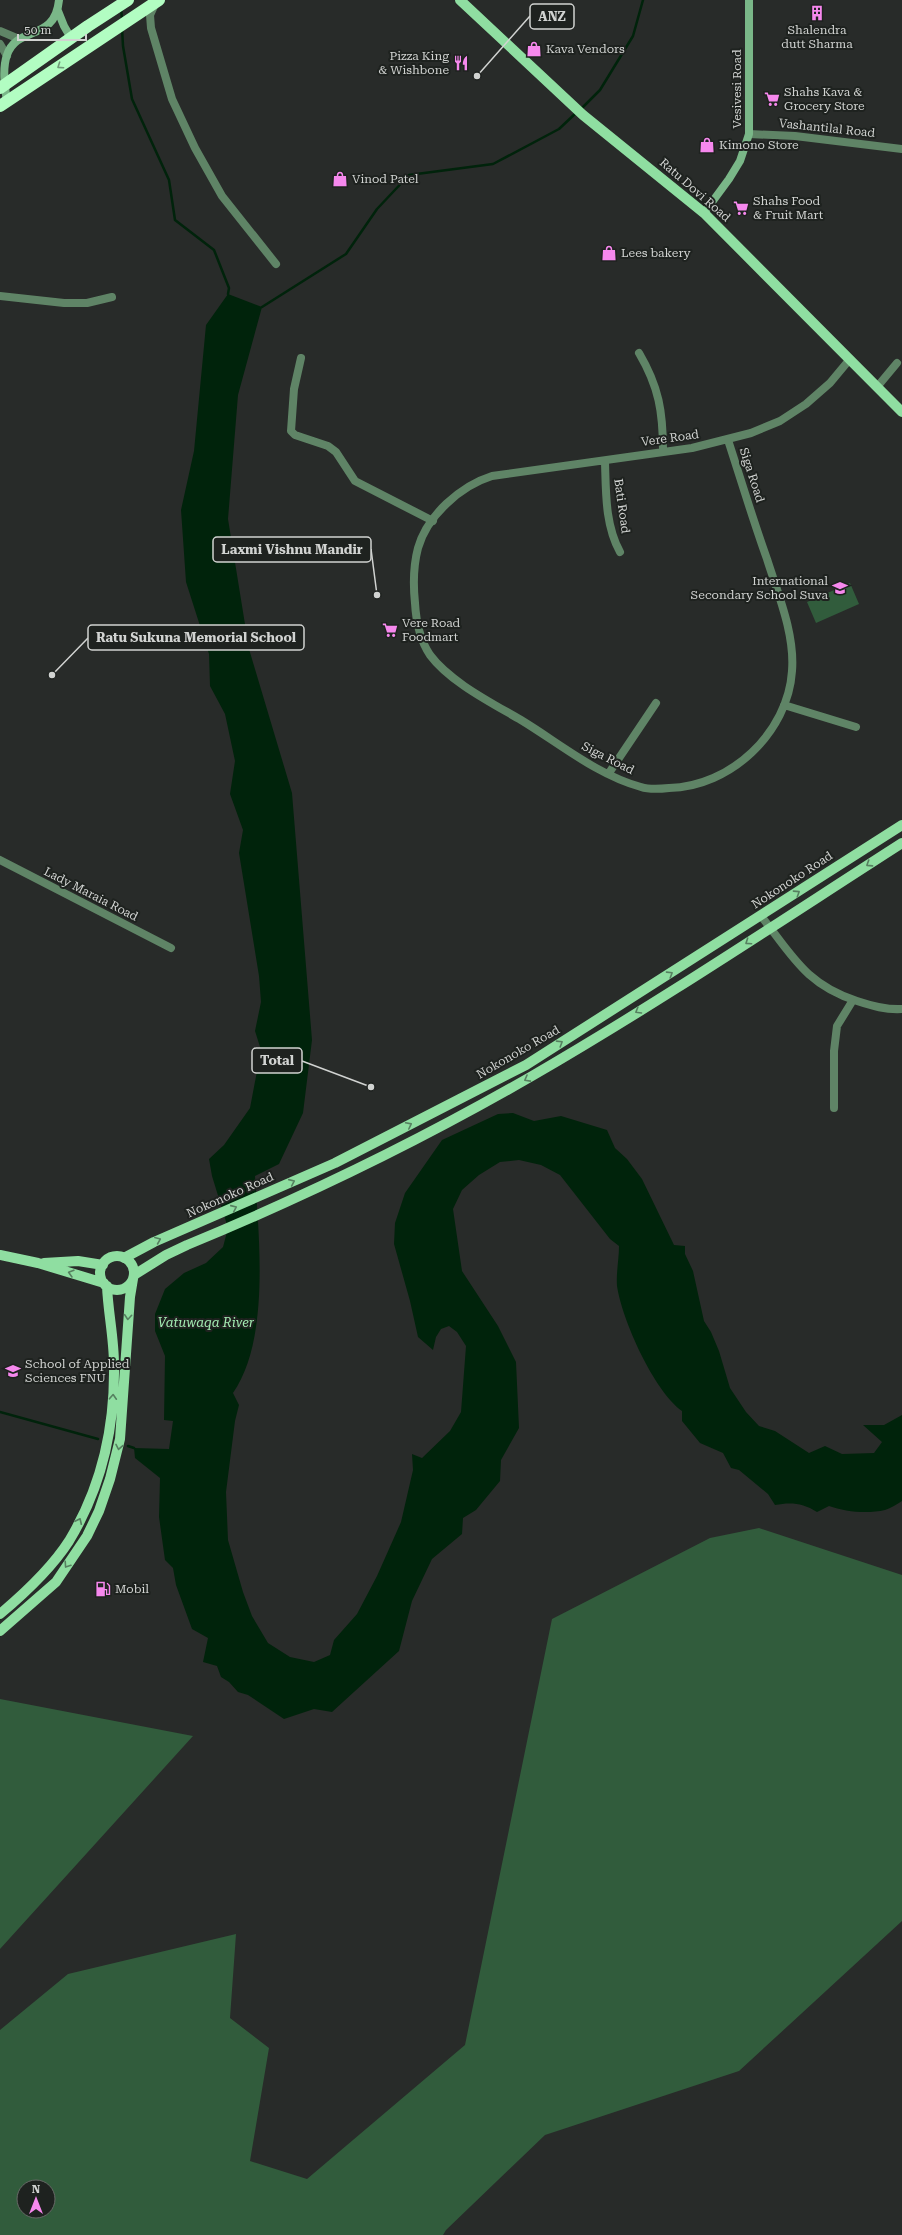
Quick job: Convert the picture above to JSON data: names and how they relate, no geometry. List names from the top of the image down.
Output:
{
  "streets": {
    "main road": ["Ratu Dovi Road", "Nokonoko Road"],
    "street": [
      "Vesivesi Road",
      "Vashantilal Road",
      "Vere Road",
      "Siga Road",
      "Bati Road",
      "Lady Maraia Road"
    ]
  },
  "crossings": [
    ["Vesivesi Road", "Vashantilal Road"],
    ["Vesivesi Road", "Ratu Dovi Road"],
    ["Ratu Dovi Road", "Vere Road"],
    ["Vere Road", "Siga Road"],
    ["Vere Road", "Bati Road"]
  ],
  "water": ["Vatuwaqa River"],
  "places": {
    "building": ["Shalendra dutt Sharma"],
    "shop": [
      "Kava Vendors",
      "Kimono Store",
      "Vinod Patel",
      "Lees bakery"
    ],
    "restaurant": ["Pizza King & Wishbone"],
    "other": [
      "ANZ",
      "Laxmi Vishnu Mandir",
      "Ratu Sukuna Memorial School",
      "Total"
    ],
    "supermarket": ["Shahs Kava & Grocery Store", "Shahs Food & Fruit Mart", "Vere Road Foodmart"],
    "school or university": ["International Secondary School Suva", "School of Applied Sciences FNU"],
    "fuel station": ["Mobil"]
  },
  "scale_bar": "50 m",
  "north": "top"
}
